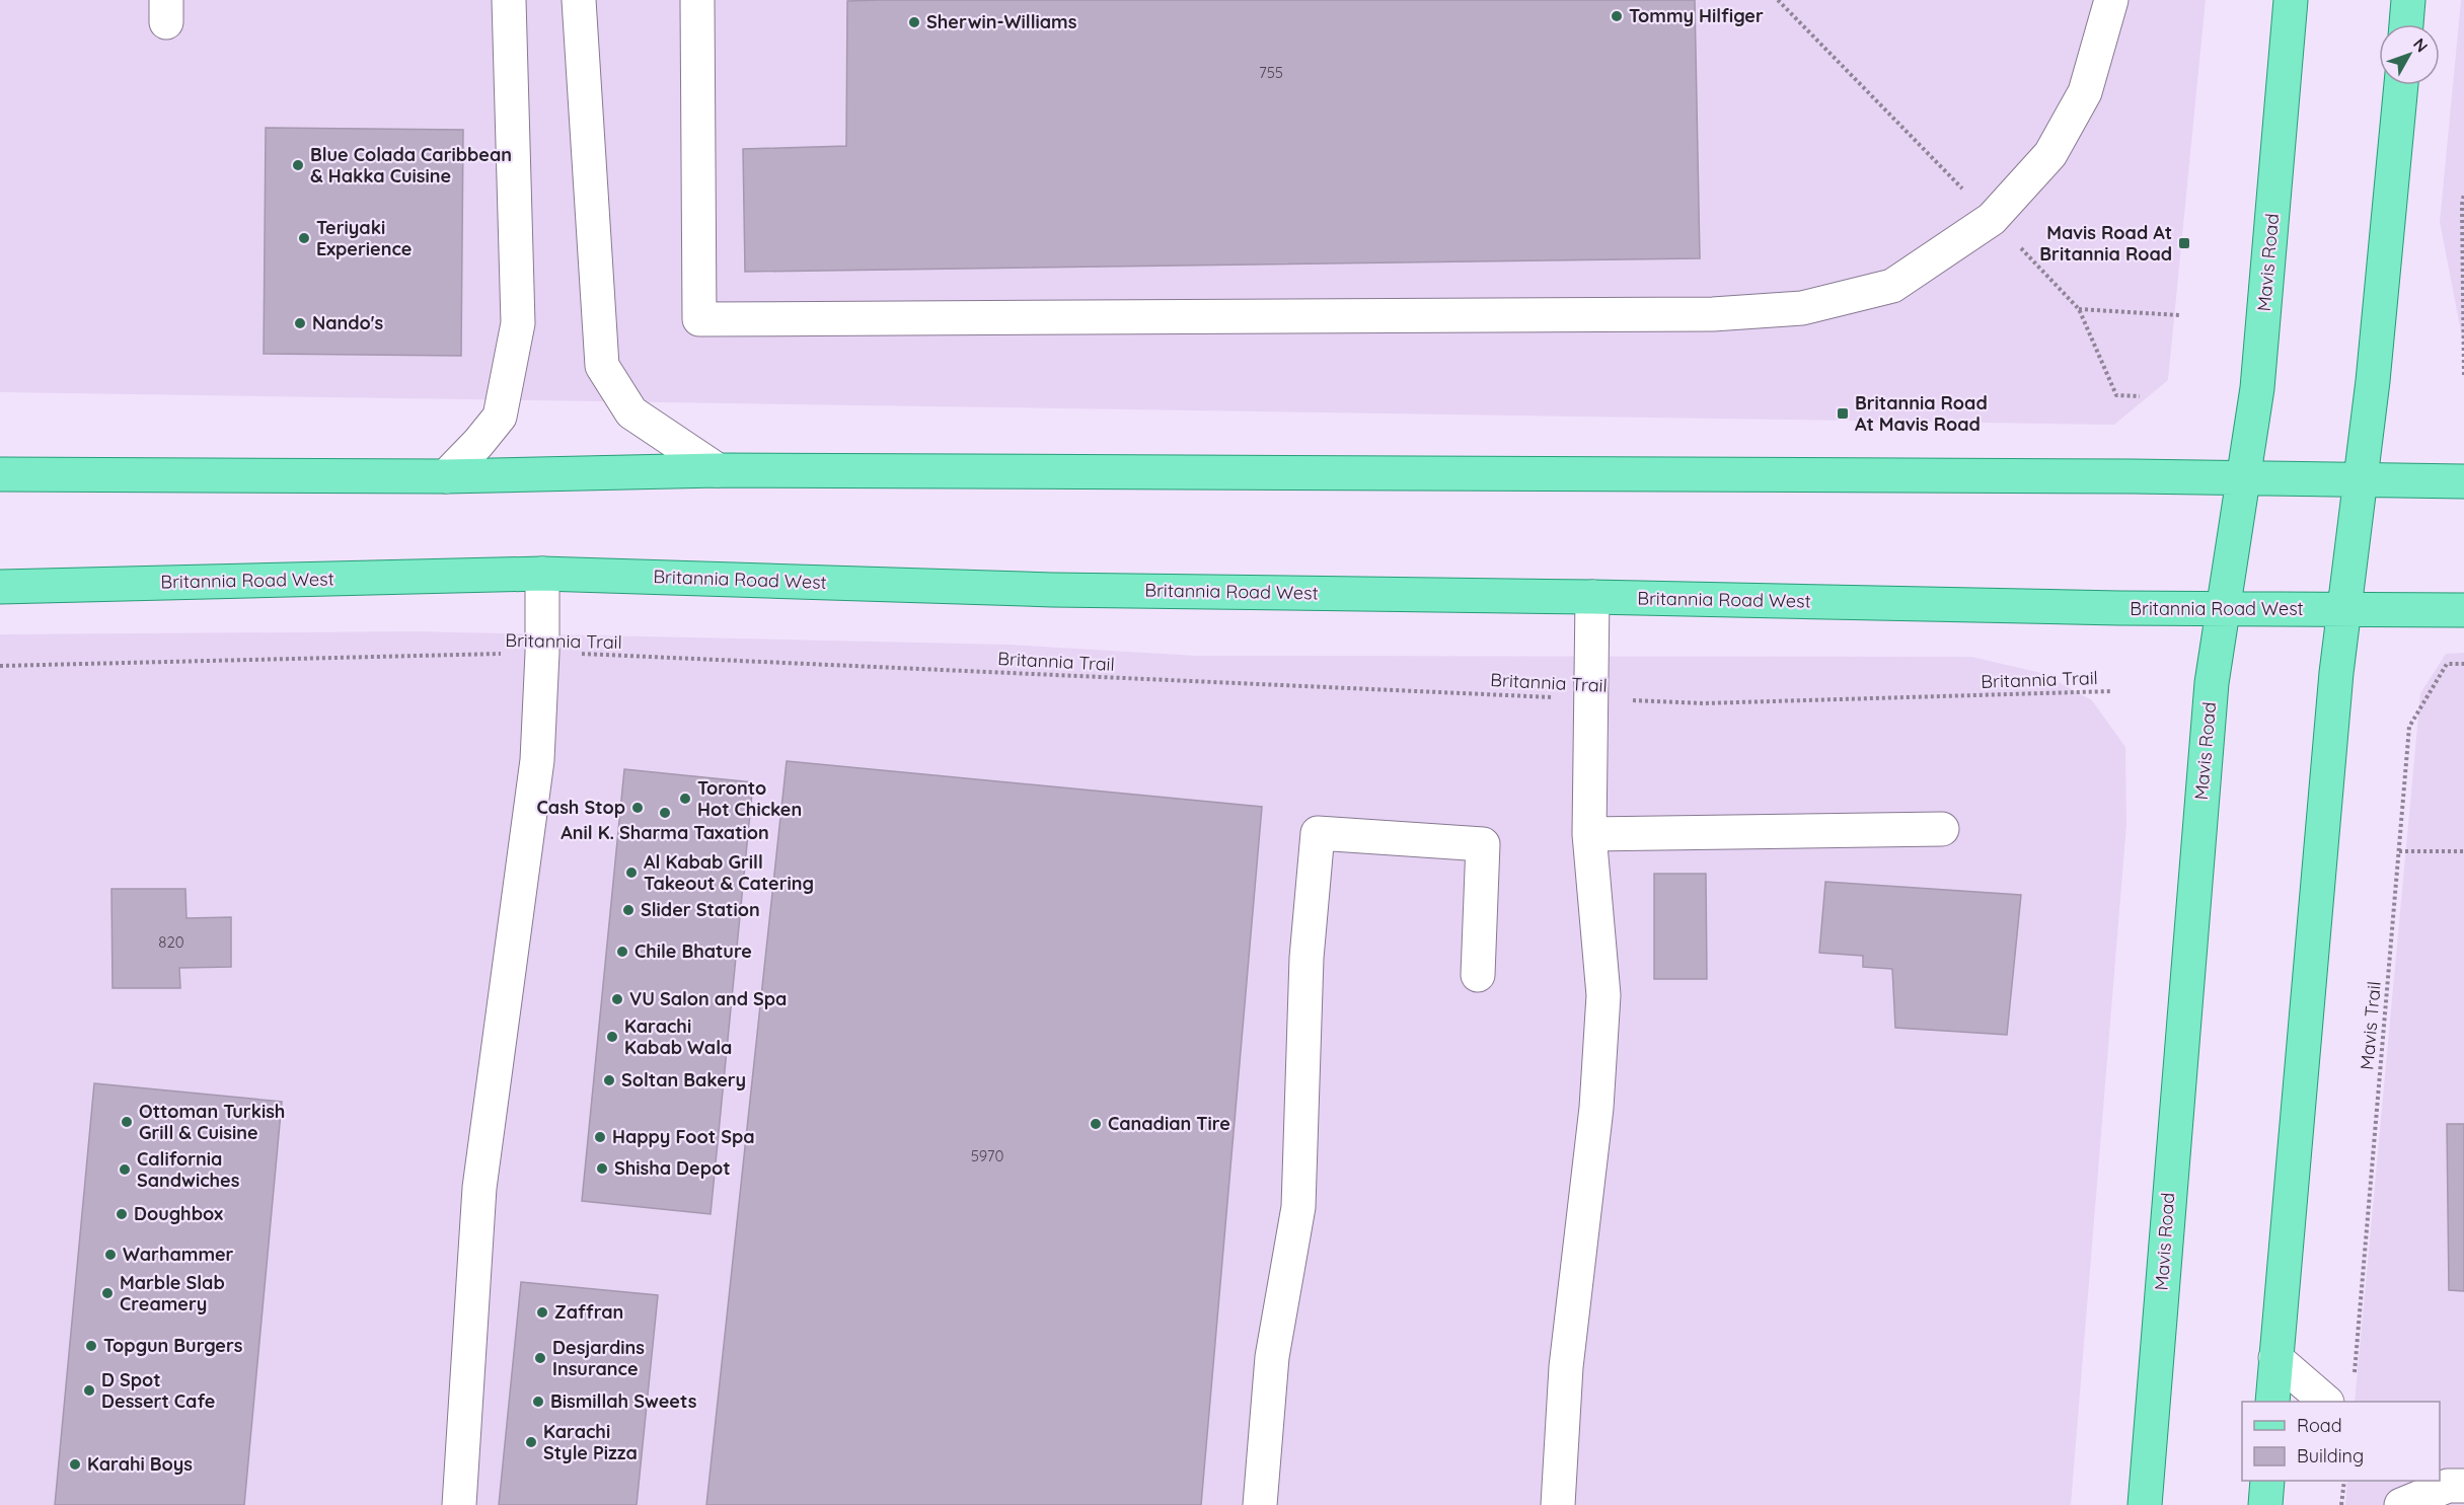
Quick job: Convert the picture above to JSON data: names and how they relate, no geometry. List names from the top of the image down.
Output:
{
  "streets": {
    "main road": ["Mavis Road", "Britannia Road West"],
    "path": ["Britannia Trail", "Mavis Trail"]
  },
  "crossings": [
    ["Mavis Road", "Britannia Road West"]
  ],
  "places": {
    "other": [
      "Tommy Hilfiger",
      "Sherwin-Williams",
      "Blue Colada Caribbean & Hakka Cuisine",
      "Teriyaki Experience",
      "Nando's",
      "Toronto Hot Chicken",
      "Cash Stop",
      "Anil K. Sharma Taxation",
      "Al Kabab Grill Takeout & Catering",
      "Slider Station",
      "Chile Bhature",
      "VU Salon and Spa",
      "Karachi Kabab Wala",
      "Soltan Bakery",
      "Ottoman Turkish Grill & Cuisine",
      "Canadian Tire",
      "Happy Foot Spa",
      "Shisha Depot",
      "California Sandwiches",
      "Doughbox",
      "Warhammer",
      "Marble Slab Creamery",
      "Zaffran",
      "Topgun Burgers",
      "Desjardins Insurance",
      "D Spot Dessert Cafe",
      "Bismillah Sweets",
      "Karachi Style Pizza",
      "Karahi Boys"
    ],
    "transit": ["Mavis Road At Britannia Road", "Britannia Road At Mavis Road"]
  },
  "house_numbers": ["755", "820", "5970"],
  "legend": ["Road", "Building"],
  "north": "top right"
}
